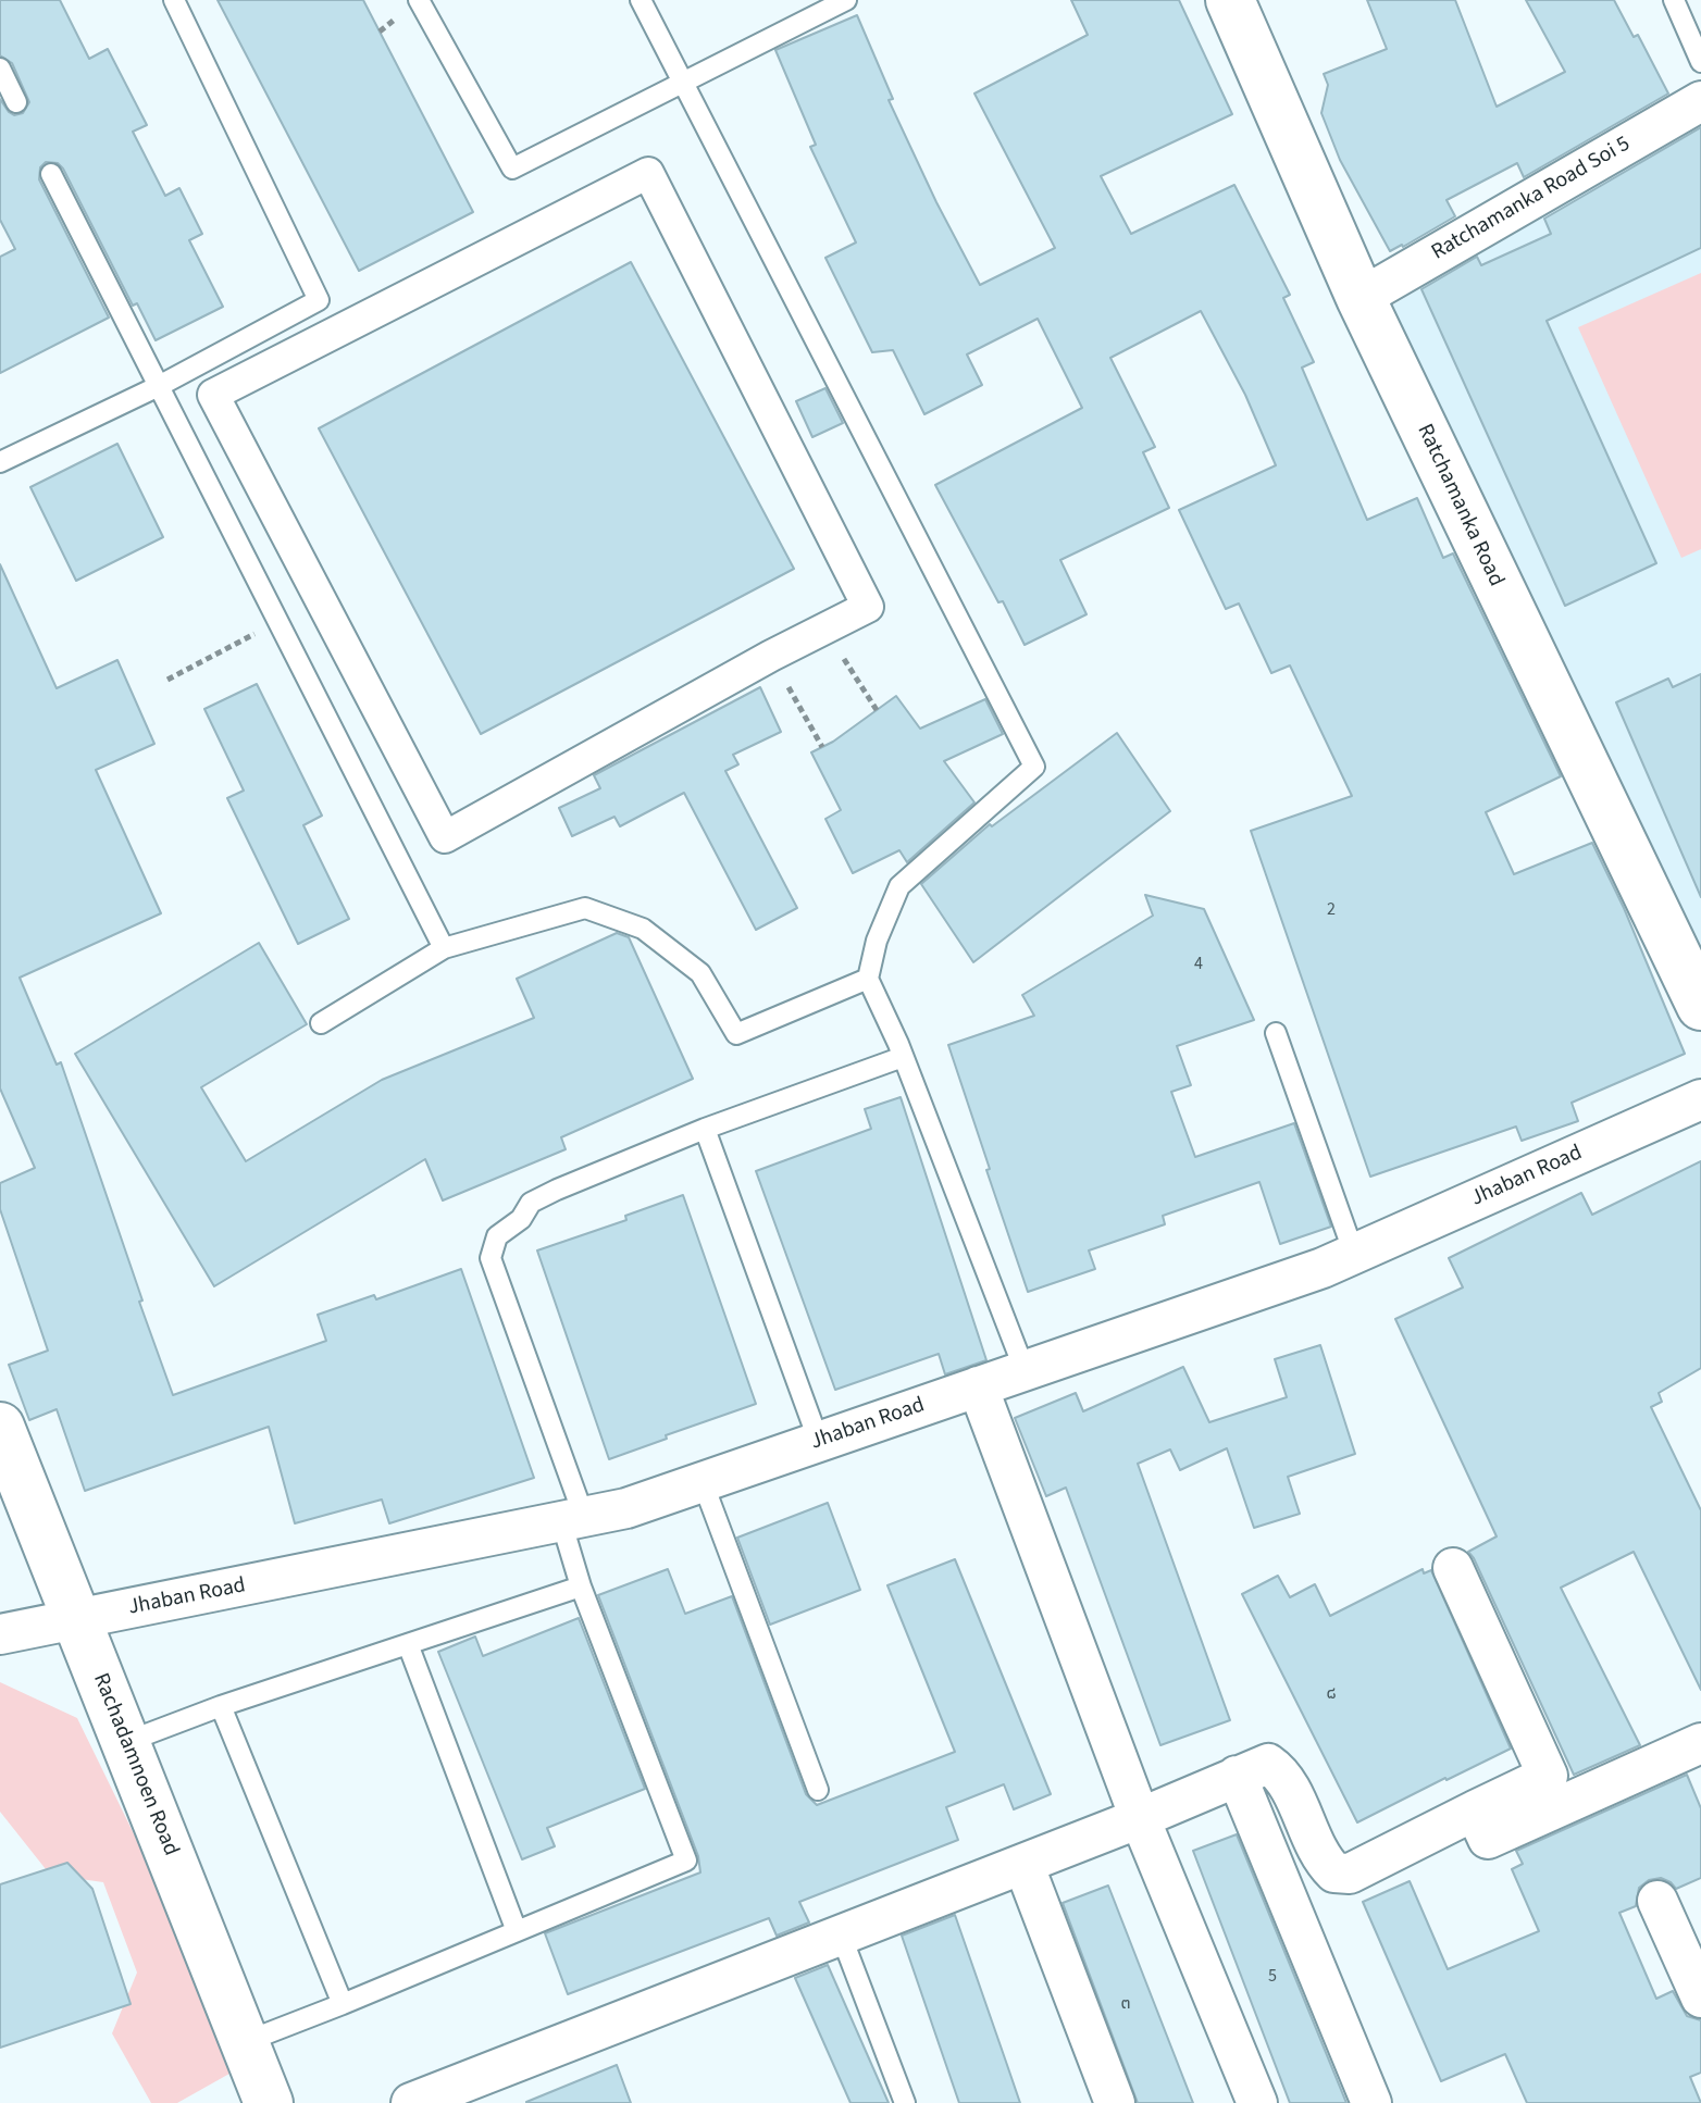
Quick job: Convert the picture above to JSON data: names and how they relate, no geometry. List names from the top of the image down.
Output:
{
  "streets": {
    "street": [
      "Ratchamanka Road Soi 5",
      "Ratchamanka Road",
      "Jhaban Road",
      "Rachadamnoen Road"
    ]
  },
  "crossings": [
    ["Ratchamanka Road Soi 5", "Ratchamanka Road"],
    ["Jhaban Road", "Rachadamnoen Road"]
  ],
  "house_numbers": [
    "2",
    "4",
    "๘",
    "5",
    "๓"
  ]
}
